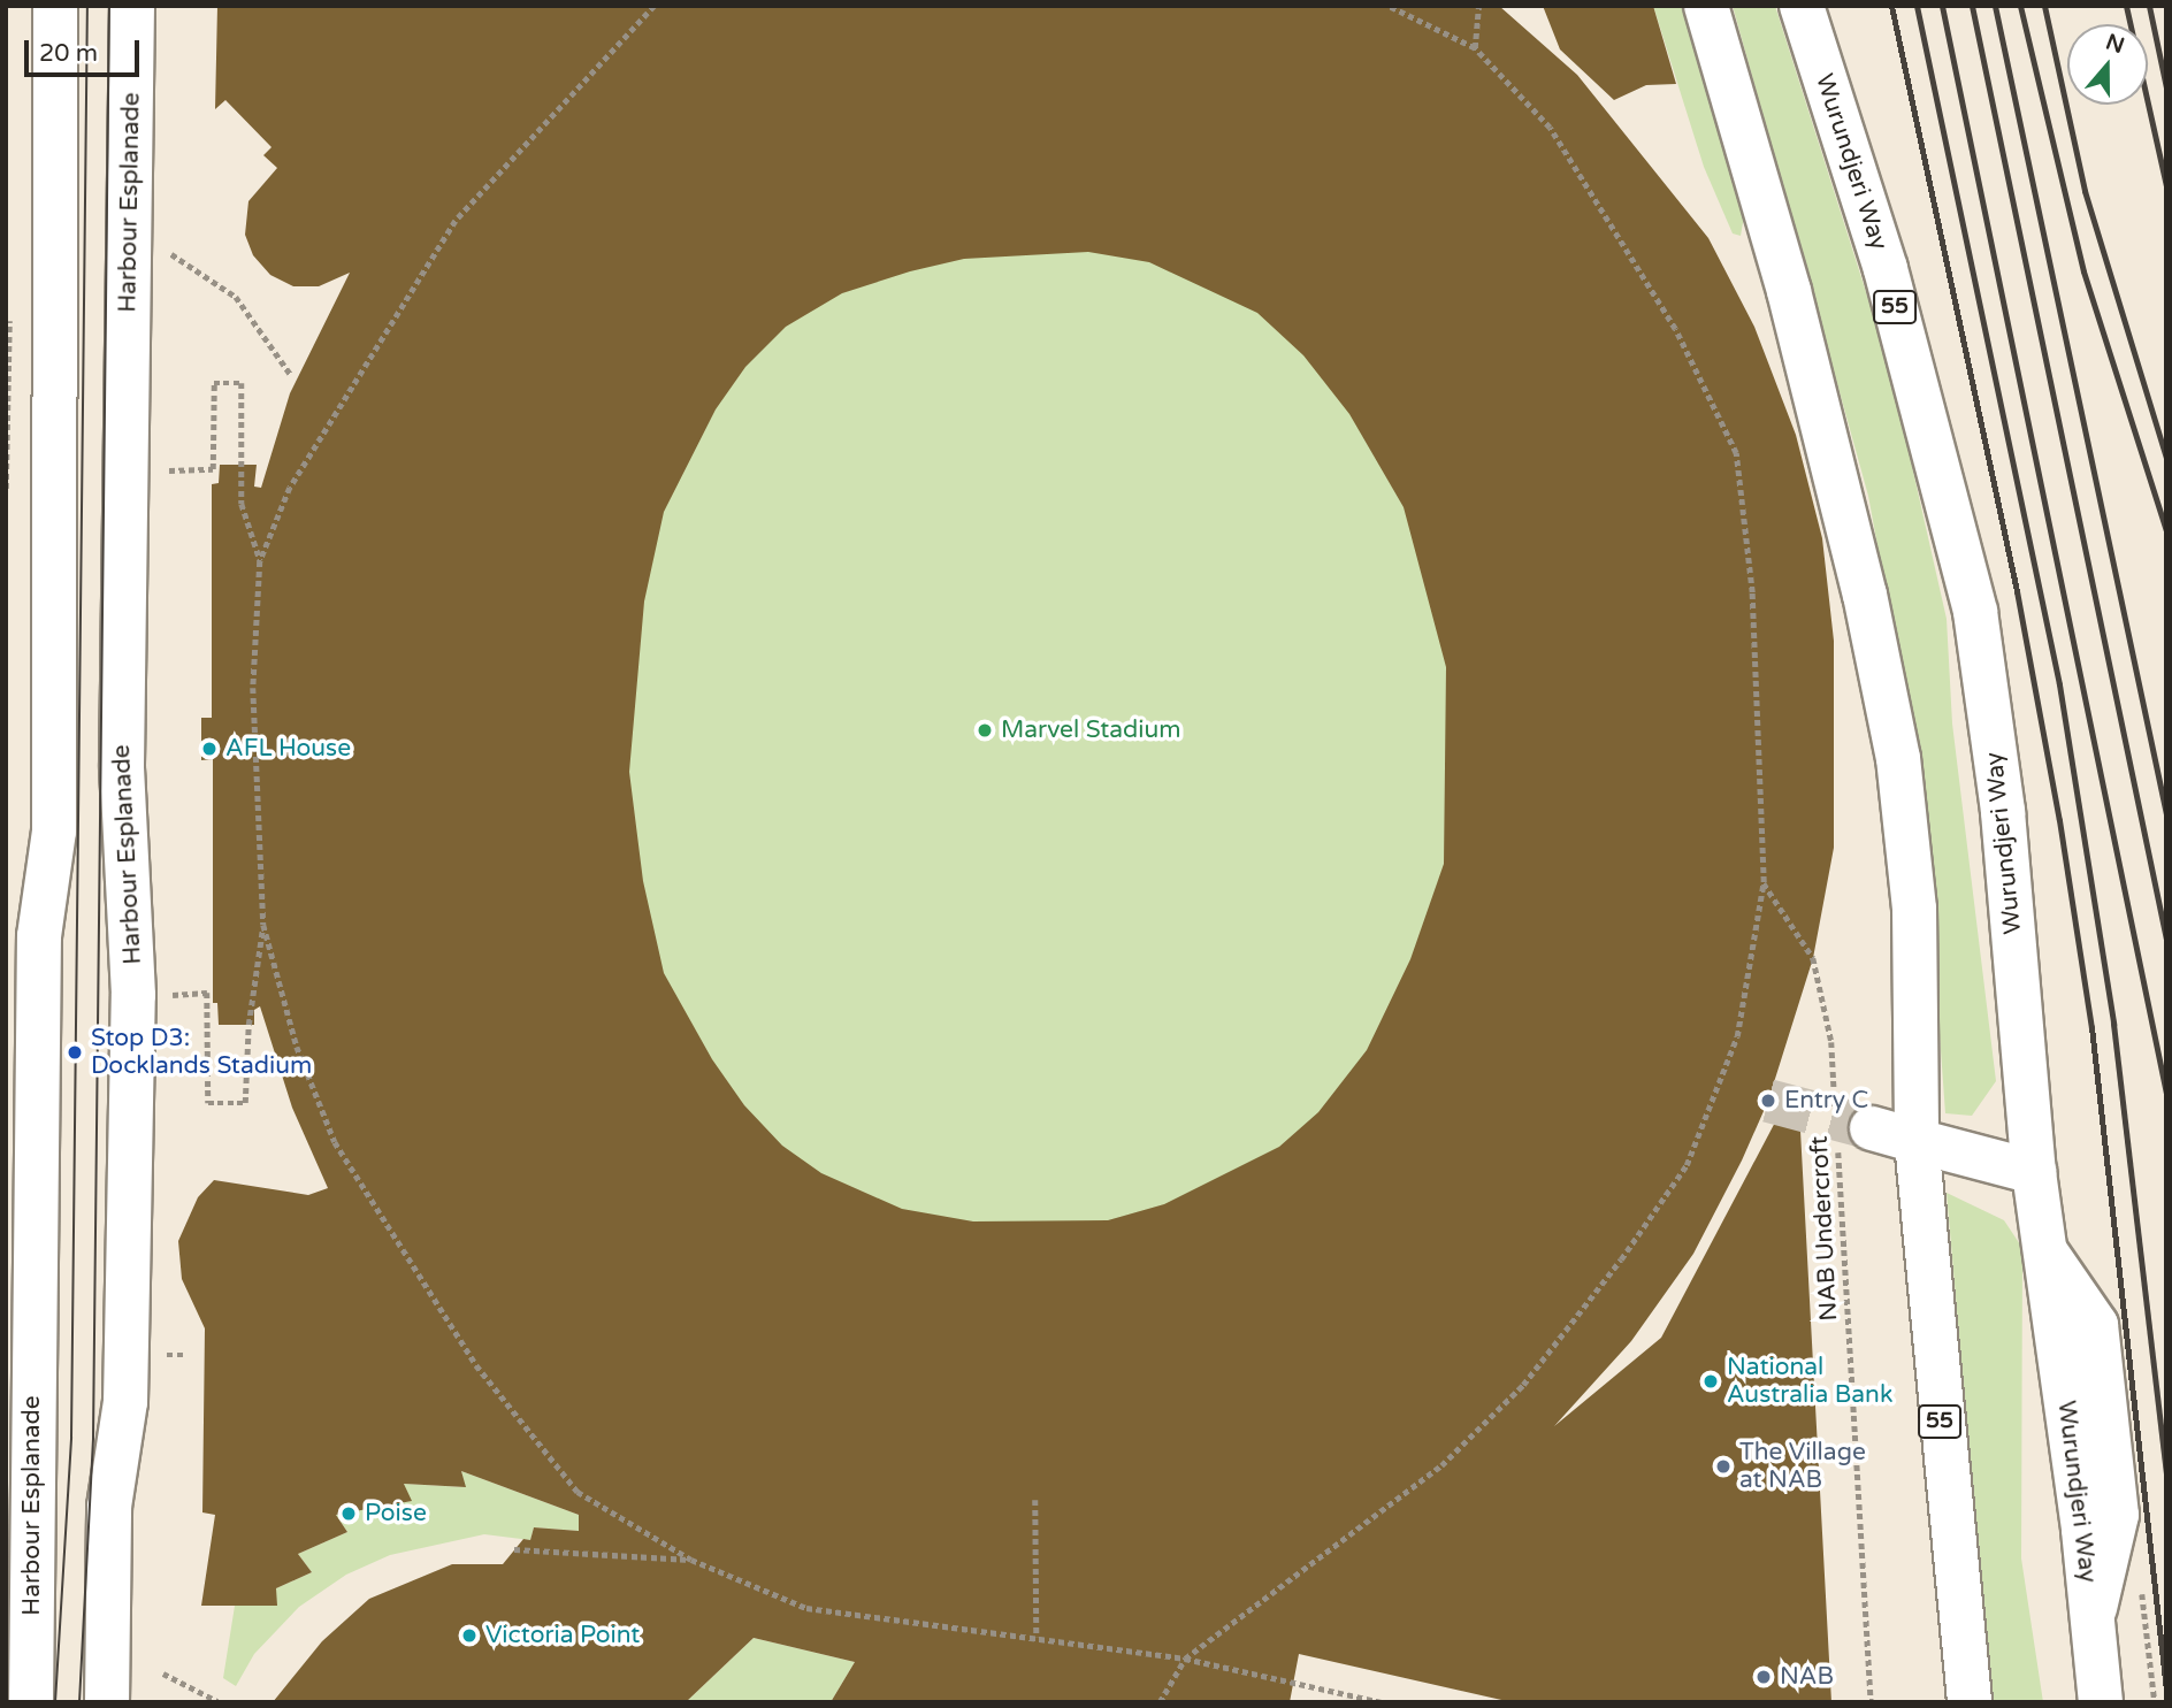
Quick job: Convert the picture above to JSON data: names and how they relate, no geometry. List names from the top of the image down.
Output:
{
  "streets": {
    "main road": ["Wurundjeri Way", "Harbour Esplanade", "55"],
    "path": ["NAB Undercroft"]
  },
  "places": [
    "Marvel Stadium",
    "AFL House",
    "Stop D3: Docklands Stadium",
    "Entry C",
    "National Australia Bank",
    "The Village at NAB",
    "Poise",
    "Victoria Point",
    "NAB"
  ],
  "scale_bar": "20 m",
  "north": "top"
}
